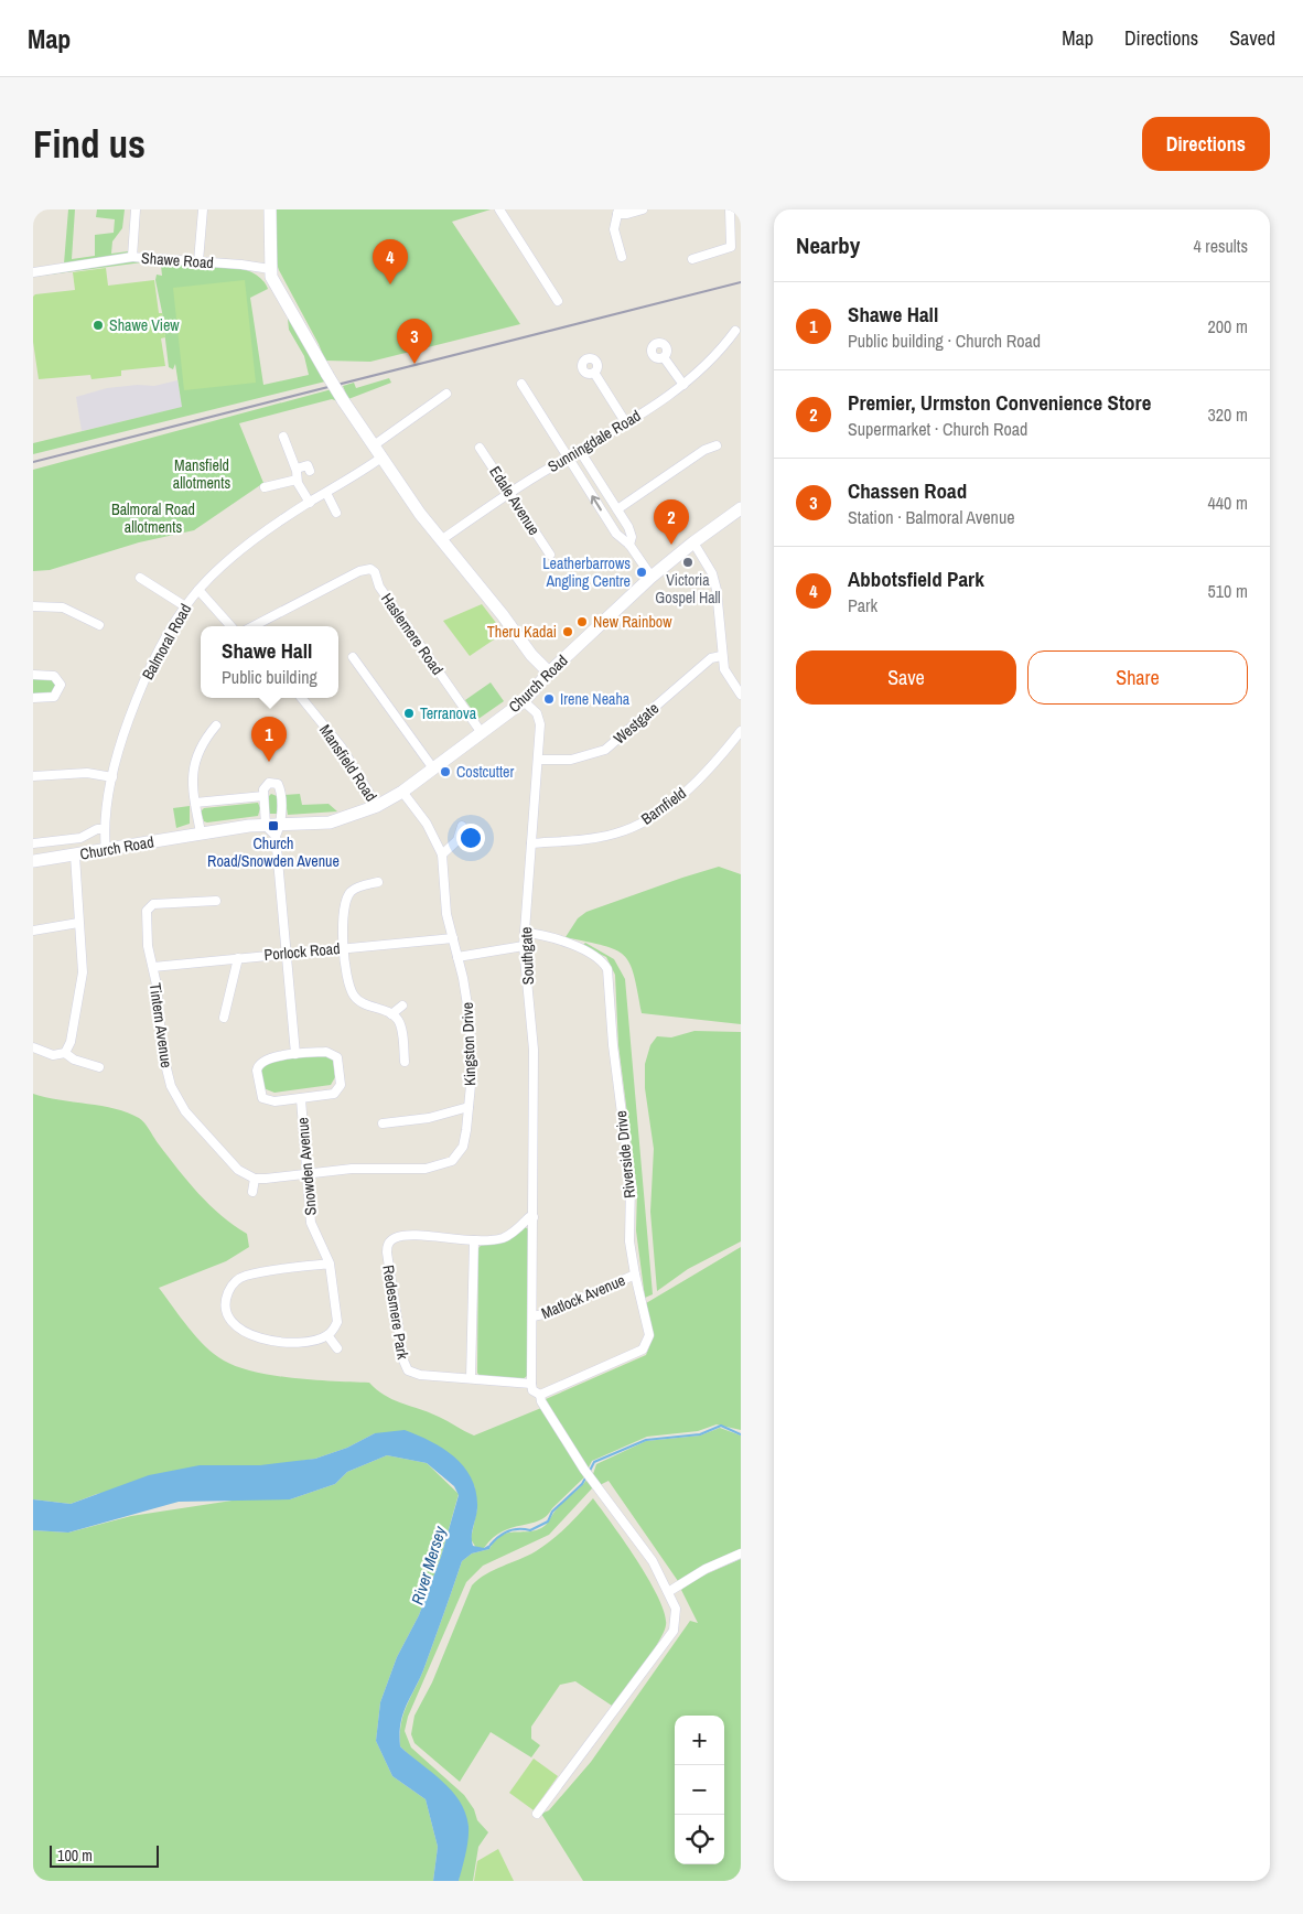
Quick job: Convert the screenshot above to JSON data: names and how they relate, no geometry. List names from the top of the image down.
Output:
{
  "streets": {
    "main road": ["Church Road"],
    "street": [
      "Shawe Road",
      "Sunningdale Road",
      "Edale Avenue",
      "Haslemere Road",
      "Balmoral Road",
      "Westgate",
      "Mansfield Road",
      "Barnfield",
      "Porlock Road",
      "Southgate",
      "Tintern Avenue",
      "Kingston Drive",
      "Riverside Drive",
      "Snowden Avenue",
      "Matlock Avenue",
      "Redesmere Park"
    ]
  },
  "crossings": [
    ["Sunningdale Road", "Edale Avenue"],
    ["Haslemere Road", "Church Road"],
    ["Balmoral Road", "Church Road"],
    ["Church Road", "Mansfield Road"],
    ["Church Road", "Southgate"],
    ["Church Road", "Kingston Drive"],
    ["Westgate", "Southgate"],
    ["Barnfield", "Southgate"],
    ["Porlock Road", "Tintern Avenue"],
    ["Porlock Road", "Kingston Drive"],
    ["Southgate", "Riverside Drive"],
    ["Southgate", "Redesmere Park"],
    ["Kingston Drive", "Snowden Avenue"],
    ["Riverside Drive", "Matlock Avenue"]
  ],
  "water": ["River Mersey"],
  "parks": ["Mansfield allotments", "Balmoral Road allotments"],
  "places": {
    "other": [
      "Shawe View",
      "Victoria Gospel Hall",
      "Leatherbarrows Angling Centre",
      "New Rainbow",
      "Theru Kadai",
      "Irene Neaha",
      "Terranova",
      "Costcutter"
    ],
    "transit": ["Church Road/Snowden Avenue"]
  },
  "scale_bar": "100 m",
  "page": {
    "header": "Map",
    "nav": ["Map", "Directions", "Saved"],
    "buttons": [
      "Directions",
      ["Save", "Share"]
    ],
    "title": "Find us",
    "heading": ["Nearby", "4 results"],
    "pins": [
      "4",
      "3",
      "2",
      "1"
    ],
    "list": [
      {
        "mark": "1",
        "name": "Shawe Hall",
        "note": "Public building · Church Road",
        "value": "200 m"
      },
      {
        "mark": "2",
        "name": "Premier, Urmston Convenience Store",
        "note": "Supermarket · Church Road",
        "value": "320 m"
      },
      {
        "mark": "3",
        "name": "Chassen Road",
        "note": "Station · Balmoral Avenue",
        "value": "440 m"
      },
      {
        "mark": "4",
        "name": "Abbotsfield Park",
        "note": "Park",
        "value": "510 m"
      }
    ],
    "popup": ["Shawe Hall", "Public building"],
    "map_buttons": ["+", "−"],
    "scale": "100 m"
  }
}
